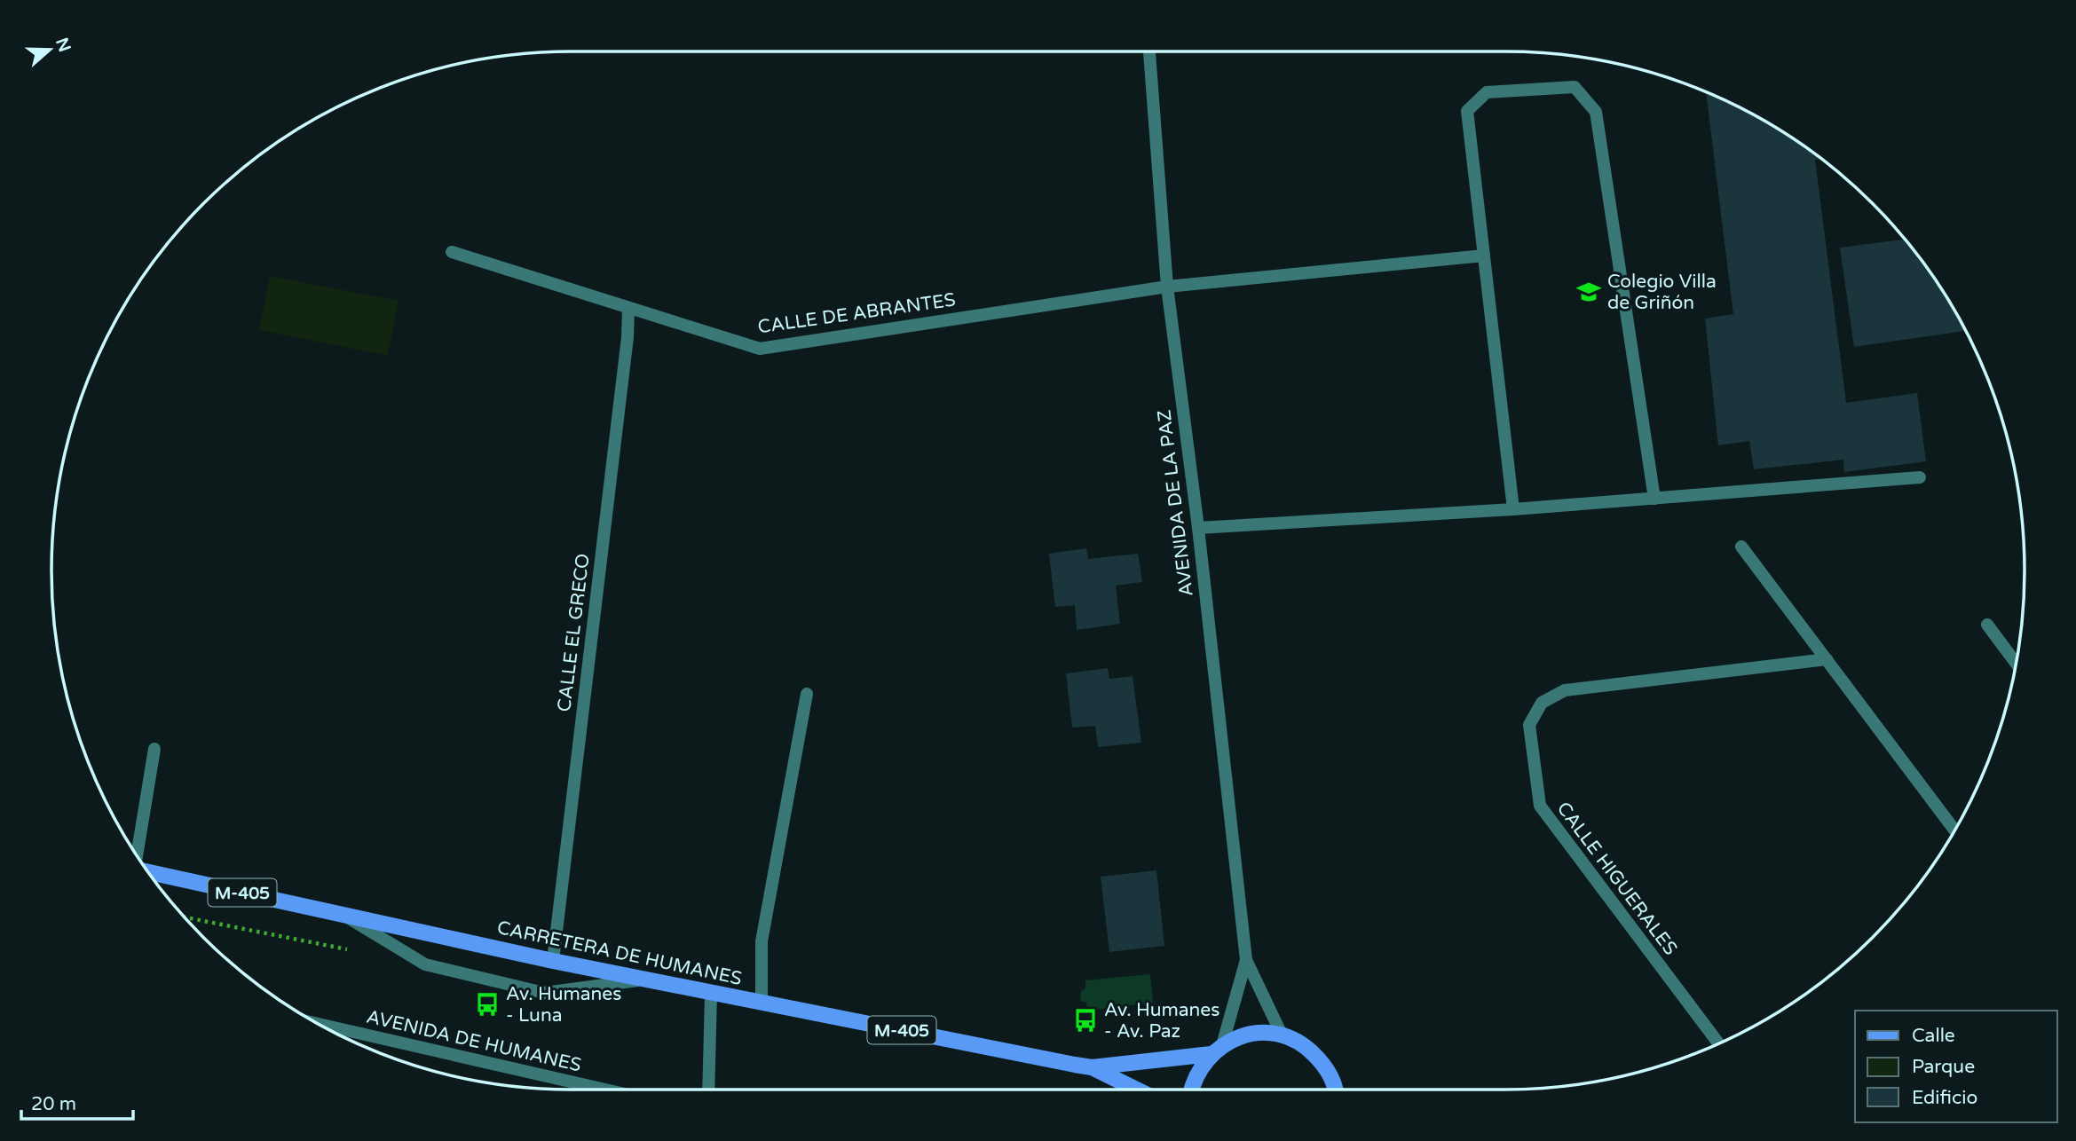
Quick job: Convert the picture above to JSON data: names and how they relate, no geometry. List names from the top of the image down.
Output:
{
  "streets": {
    "main road": ["M-405", "CARRETERA DE HUMANES"],
    "street": [
      "CALLE DE ABRANTES",
      "AVENIDA DE LA PAZ",
      "CALLE EL GRECO",
      "CALLE HIGUERALES",
      "AVENIDA DE HUMANES"
    ]
  },
  "crossings": [
    ["CALLE DE ABRANTES", "AVENIDA DE LA PAZ"],
    ["CALLE DE ABRANTES", "CALLE EL GRECO"],
    ["AVENIDA DE LA PAZ", "CARRETERA DE HUMANES"],
    ["CALLE EL GRECO", "CARRETERA DE HUMANES"]
  ],
  "places": {
    "school or university": ["Colegio Villa de Griñón"],
    "bus stop": ["Av. Humanes - Luna", "Av. Humanes - Av. Paz"]
  },
  "legend": ["Calle", "Parque", "Edificio"],
  "scale_bar": "20 m",
  "north": "right"
}
